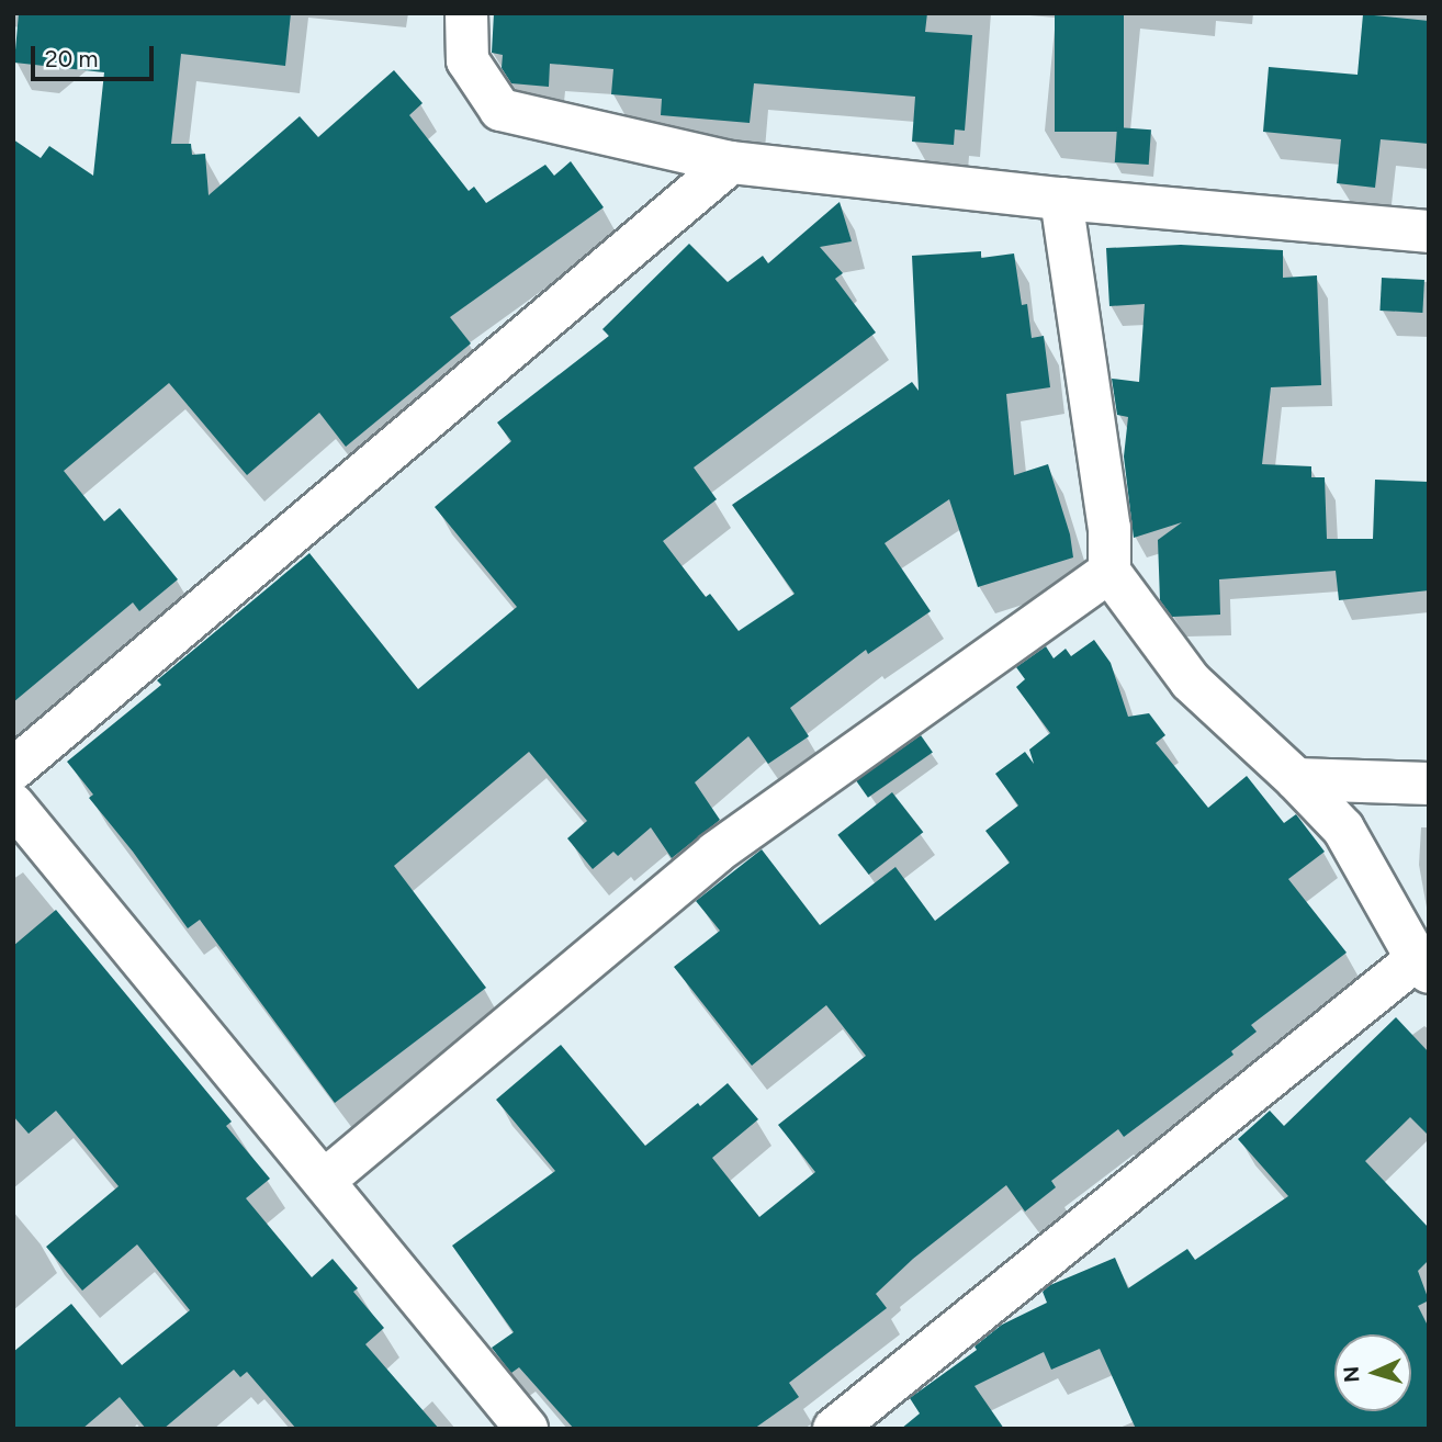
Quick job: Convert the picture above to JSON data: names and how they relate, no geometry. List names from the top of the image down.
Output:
{
  "scale_bar": "20 m",
  "north": "left"
}
